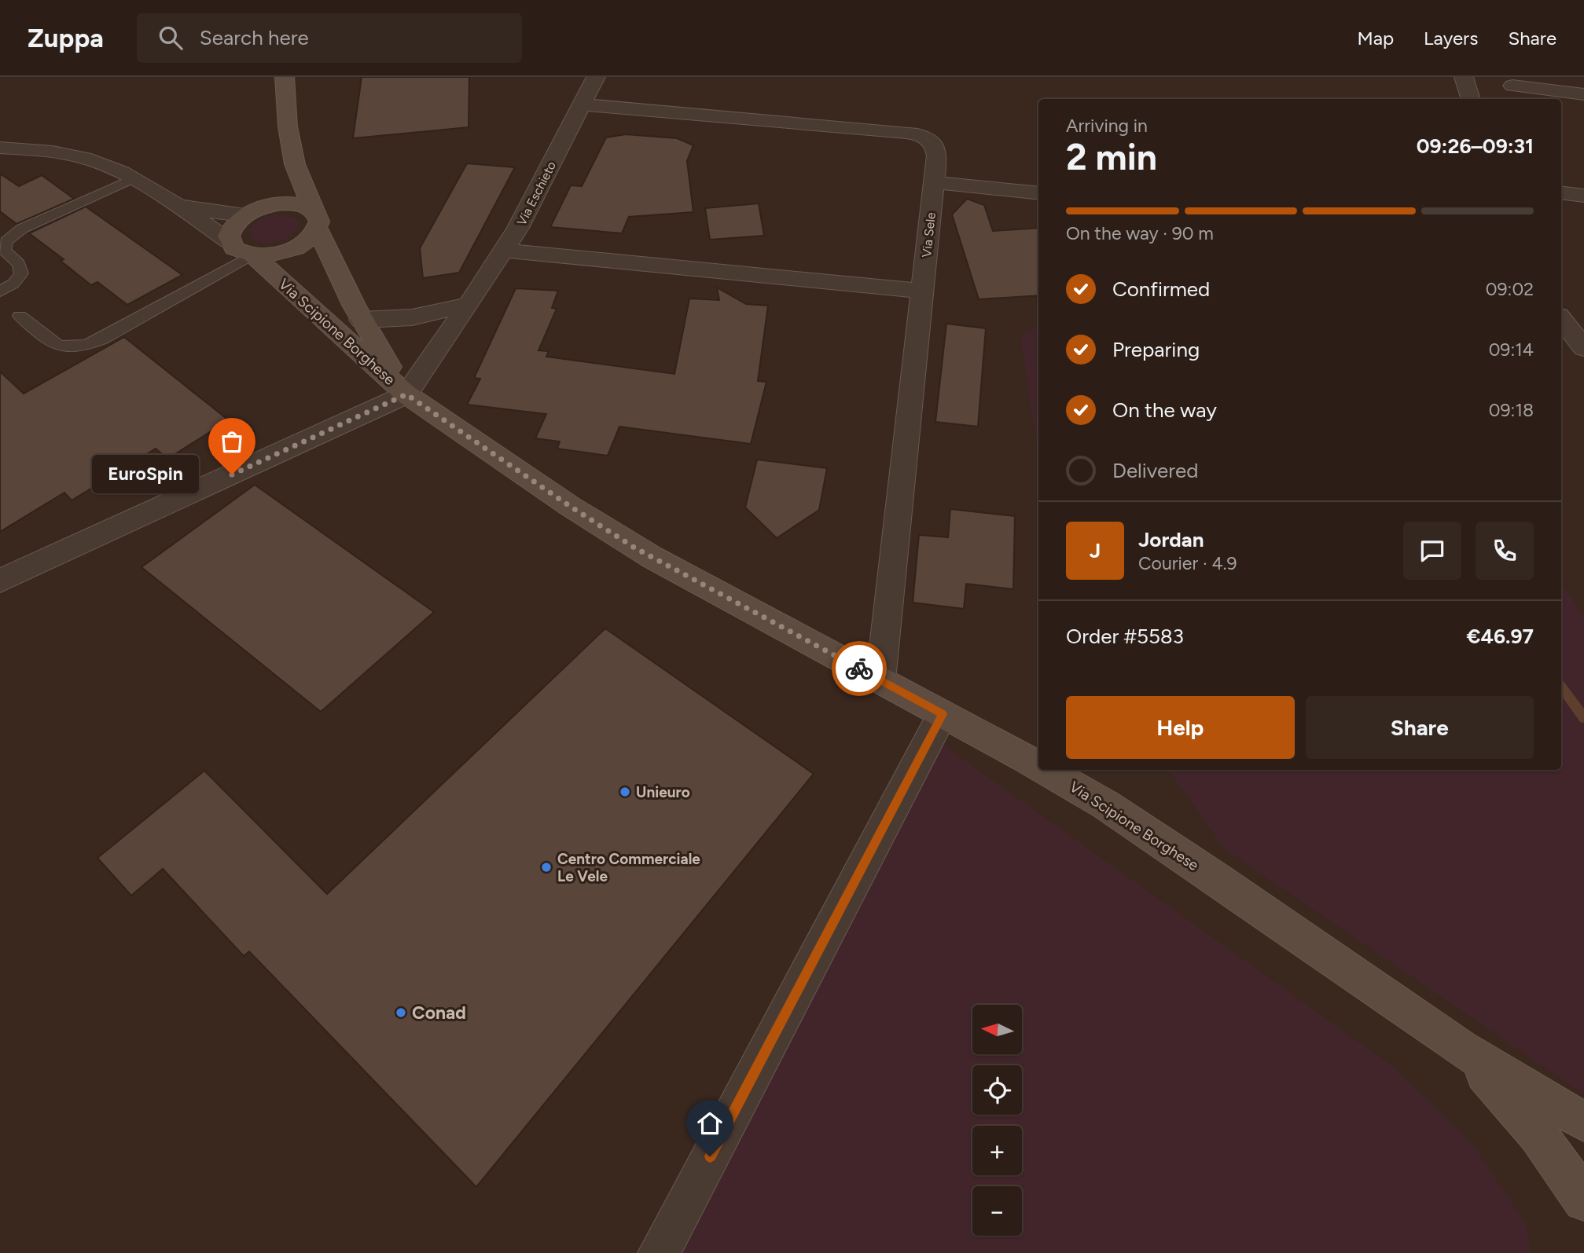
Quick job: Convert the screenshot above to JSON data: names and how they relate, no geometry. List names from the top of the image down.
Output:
{
  "streets": {
    "main road": ["Via Scipione Borghese"],
    "street": ["Via Eschieto", "Via Sele"]
  },
  "crossings": [
    ["Via Eschieto", "Via Sele"],
    ["Via Eschieto", "Via Scipione Borghese"],
    ["Via Sele", "Via Scipione Borghese"]
  ],
  "places": [
    "EuroSpin",
    "Unieuro",
    "Centro Commerciale Le Vele",
    "Conad"
  ],
  "north": "left",
  "page": {
    "header": "Zuppa",
    "search": "Search here",
    "nav": ["Map", "Layers", "Share"],
    "heading": ["2 min", "Arriving in", "09:26–09:31"],
    "panel": [
      "Jordan",
      "Courier · 4.9",
      "Order #5583",
      "€46.97"
    ],
    "bar": "On the way · 90 m",
    "list": [
      ["Confirmed", "09:02"],
      ["Preparing", "09:14"],
      ["On the way", "09:18"],
      "Delivered"
    ],
    "bubble": "EuroSpin",
    "round": "J",
    "buttons": ["Help", "Share"],
    "map_buttons": ["+", "−"]
  }
}
